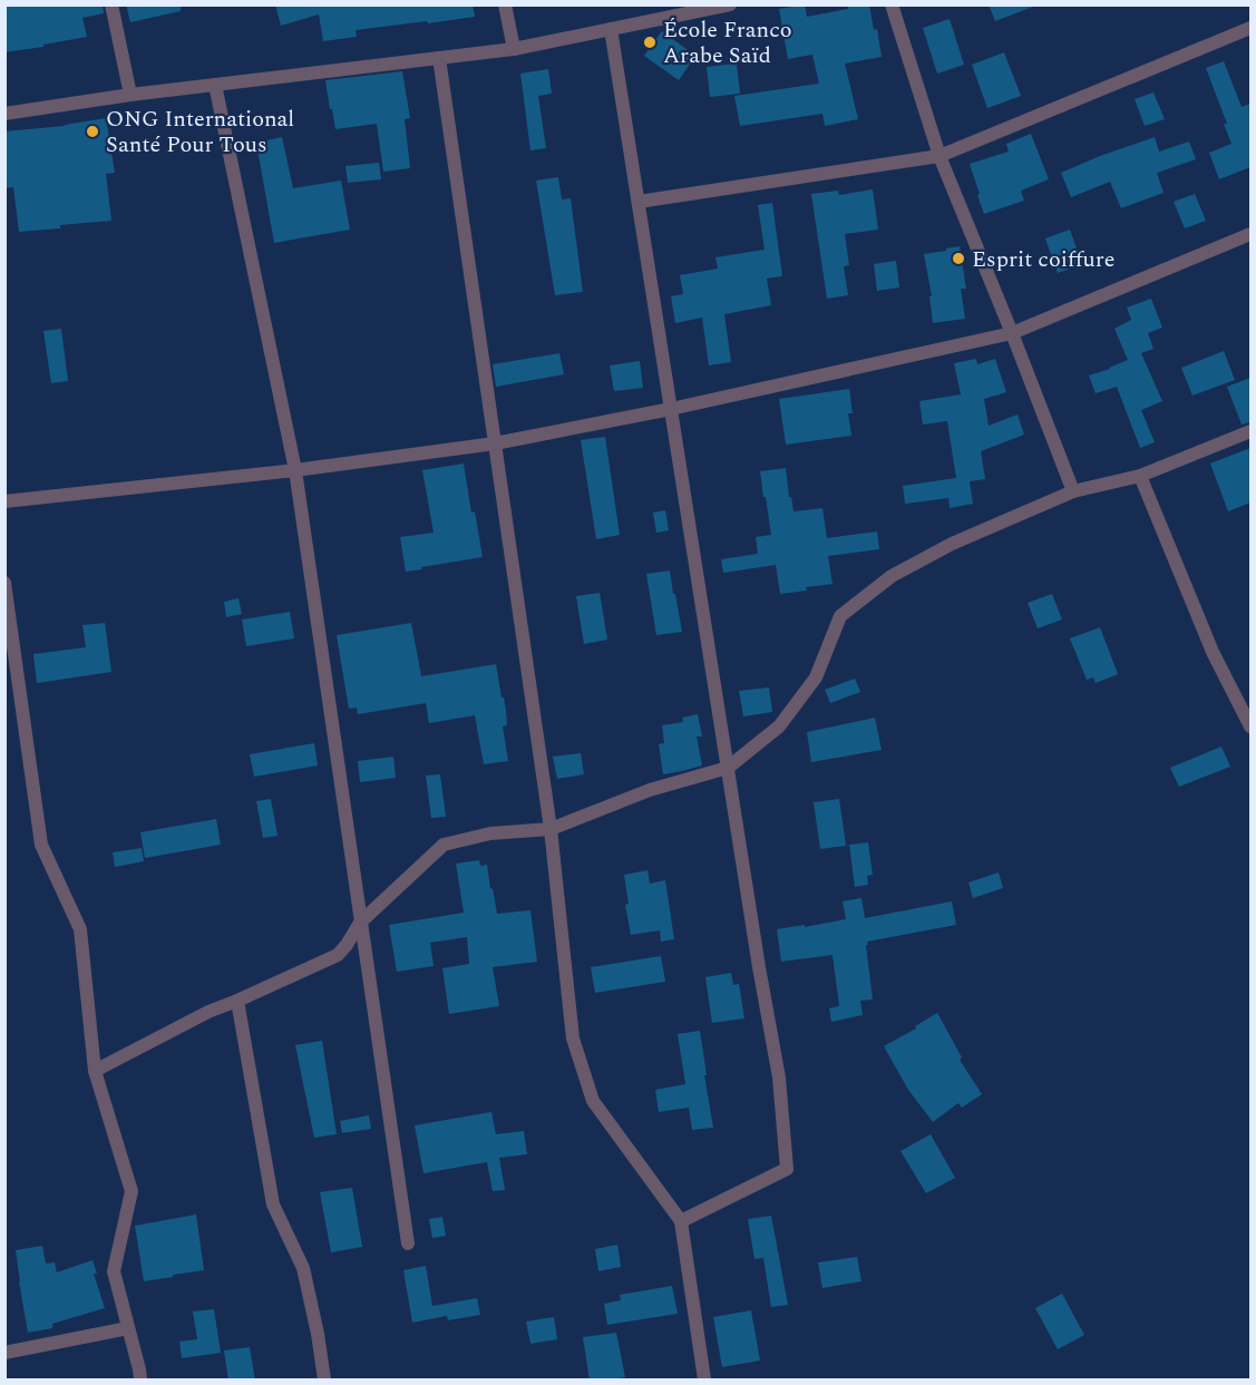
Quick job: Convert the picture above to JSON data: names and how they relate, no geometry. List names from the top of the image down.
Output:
{
  "places": ["École Franco Arabe Saïd", "ONG International Santé Pour Tous", "Esprit coiffure"]
}
